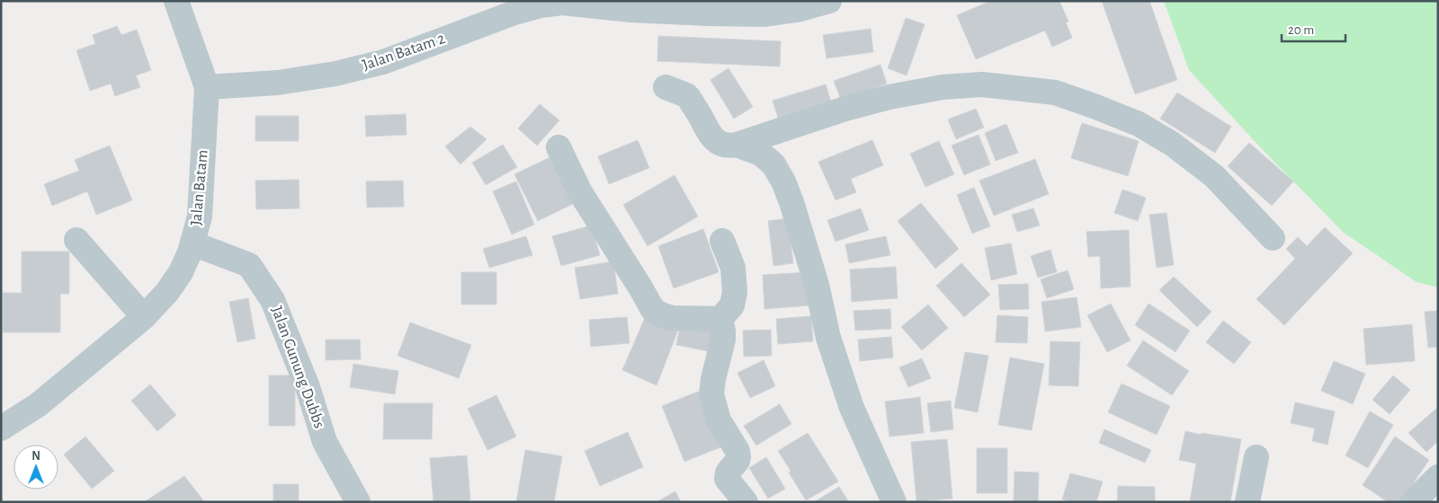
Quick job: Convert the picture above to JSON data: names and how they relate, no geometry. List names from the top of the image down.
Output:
{
  "streets": {
    "street": ["Jalan Batam 2", "Jalan Batam", "Jalan Gunung Dubbs"]
  },
  "crossings": [
    ["Jalan Batam 2", "Jalan Batam"],
    ["Jalan Batam", "Jalan Gunung Dubbs"]
  ],
  "scale_bar": "20 m",
  "north": "top"
}
